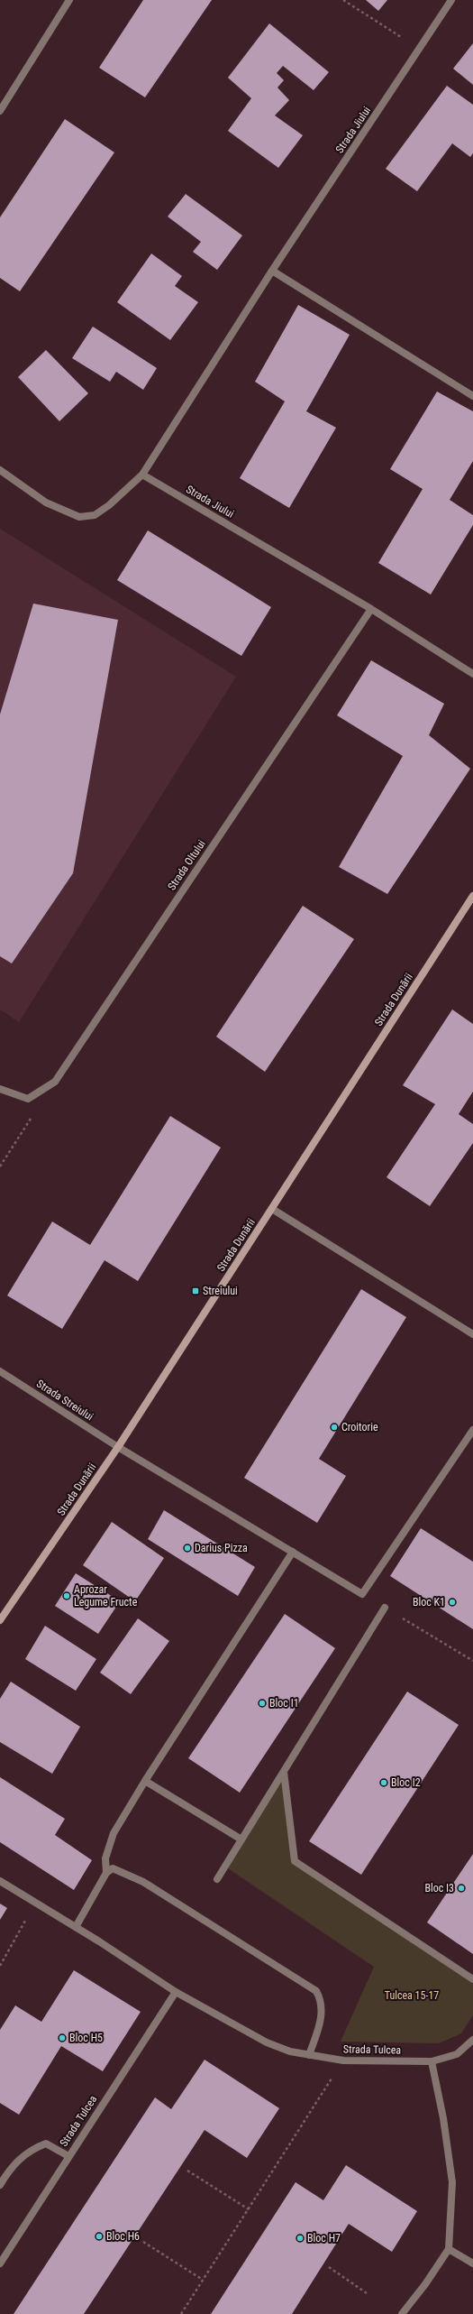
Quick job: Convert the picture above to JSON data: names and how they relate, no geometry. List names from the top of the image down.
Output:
{
  "streets": {
    "street": [
      "Strada Jiului",
      "Strada Oltului",
      "Strada Dunării",
      "Strada Streiului",
      "Strada Tulcea"
    ]
  },
  "crossings": [
    ["Strada Jiului", "Strada Oltului"],
    ["Strada Dunării", "Strada Streiului"]
  ],
  "parks": ["Tulcea 15-17"],
  "places": {
    "transit": ["Streiului"],
    "other": [
      "Croitorie",
      "Darius Pizza",
      "Aprozar Legume Fructe",
      "Bloc K1",
      "Bloc I1",
      "Bloc I2",
      "Bloc I3",
      "Bloc H5",
      "Bloc H6",
      "Bloc H7"
    ]
  }
}
